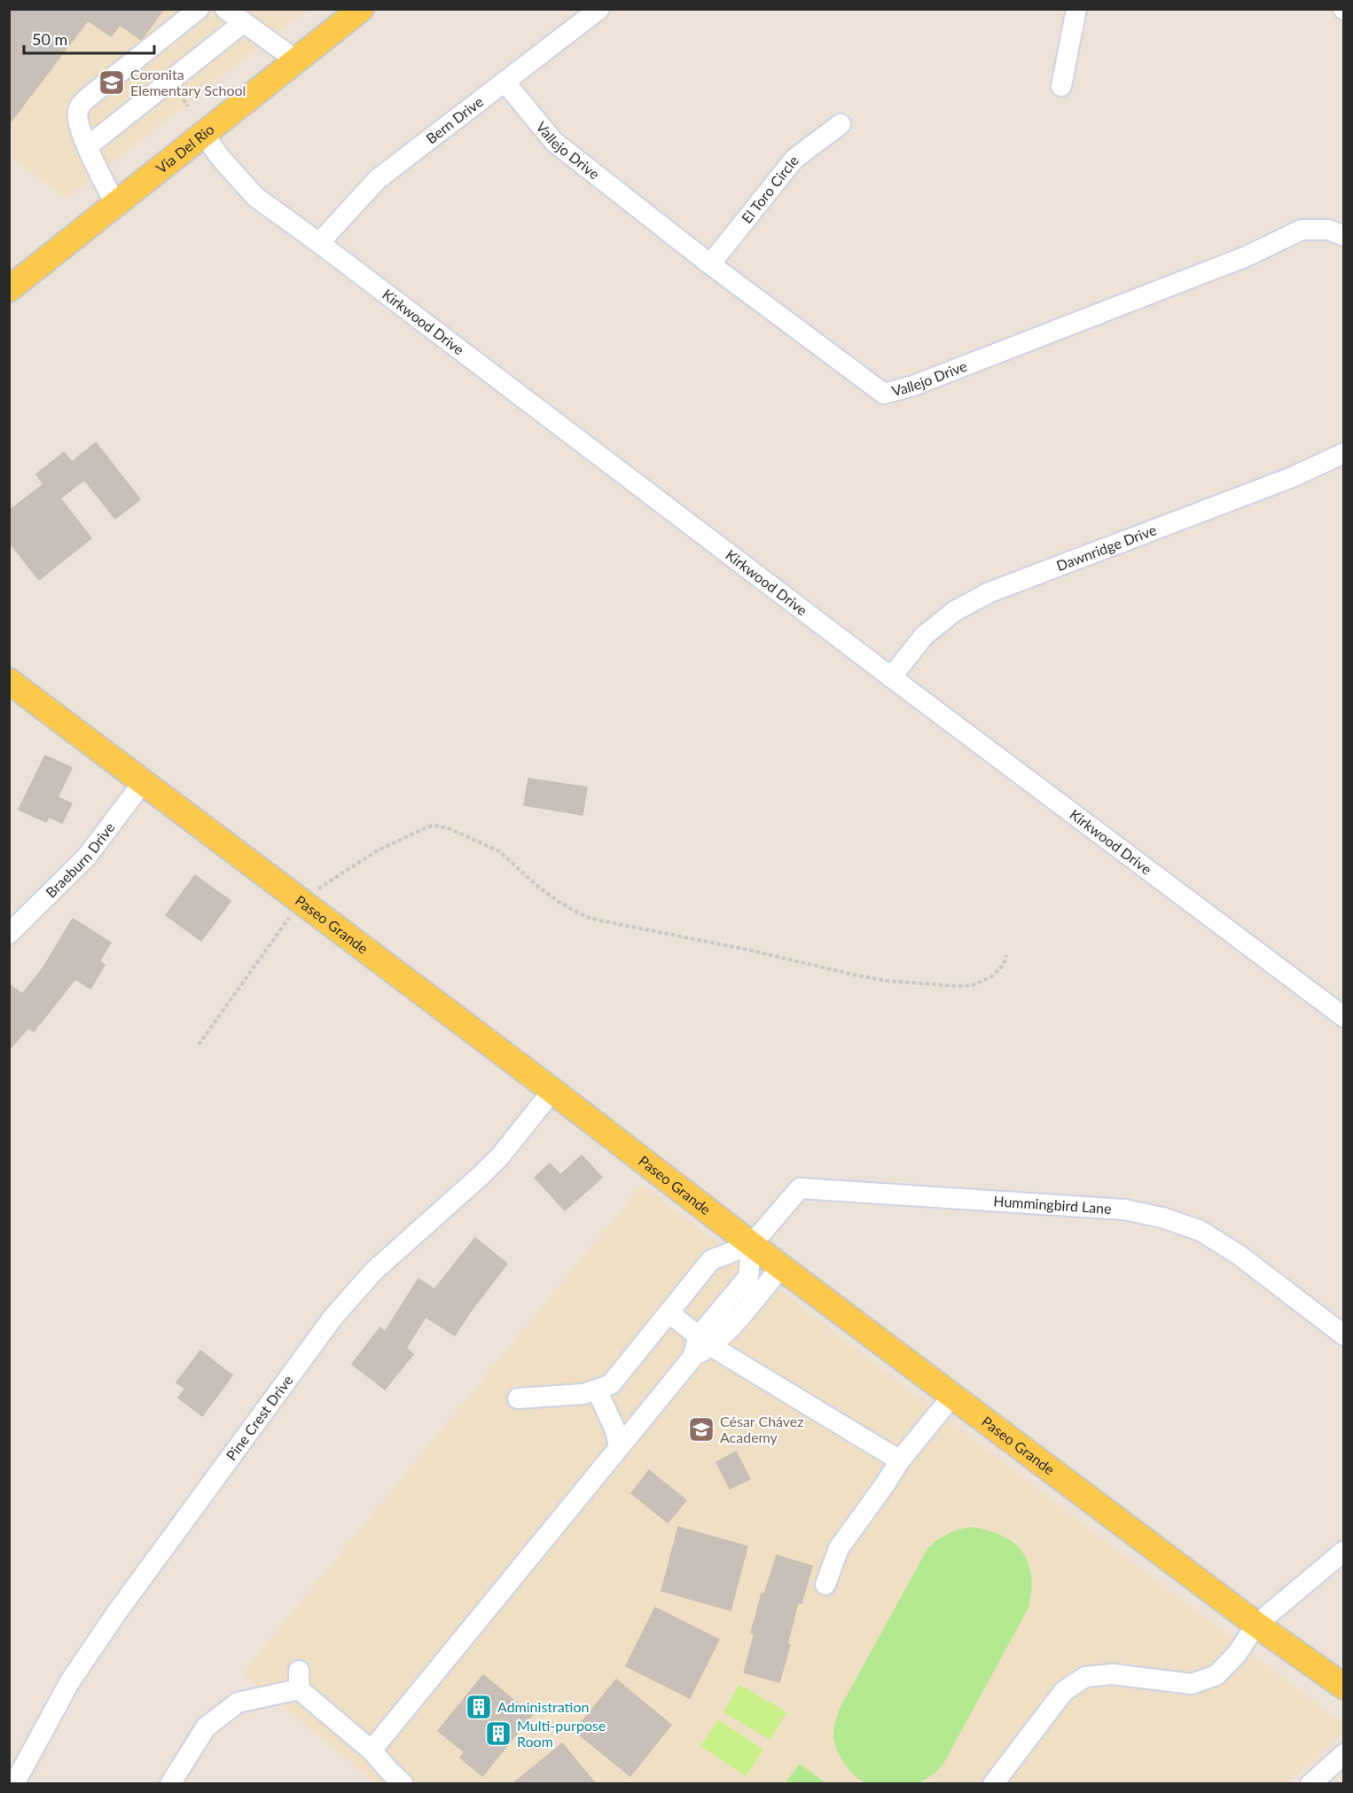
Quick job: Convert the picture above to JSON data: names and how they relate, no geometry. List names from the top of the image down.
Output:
{
  "streets": {
    "main road": ["Via Del Rio", "Paseo Grande"],
    "street": [
      "Bern Drive",
      "Vallejo Drive",
      "El Toro Circle",
      "Kirkwood Drive",
      "Dawnridge Drive",
      "Braeburn Drive",
      "Hummingbird Lane",
      "Pine Crest Drive"
    ]
  },
  "crossings": [
    ["Bern Drive", "Vallejo Drive"],
    ["Bern Drive", "Kirkwood Drive"],
    ["Via Del Rio", "Kirkwood Drive"],
    ["Vallejo Drive", "El Toro Circle"],
    ["Kirkwood Drive", "Dawnridge Drive"],
    ["Braeburn Drive", "Paseo Grande"],
    ["Paseo Grande", "Hummingbird Lane"],
    ["Paseo Grande", "Pine Crest Drive"]
  ],
  "places": {
    "school or university": ["Coronita Elementary School", "César Chávez Academy"],
    "building": ["Administration", "Multi-purpose Room"]
  },
  "scale_bar": "50 m"
}
